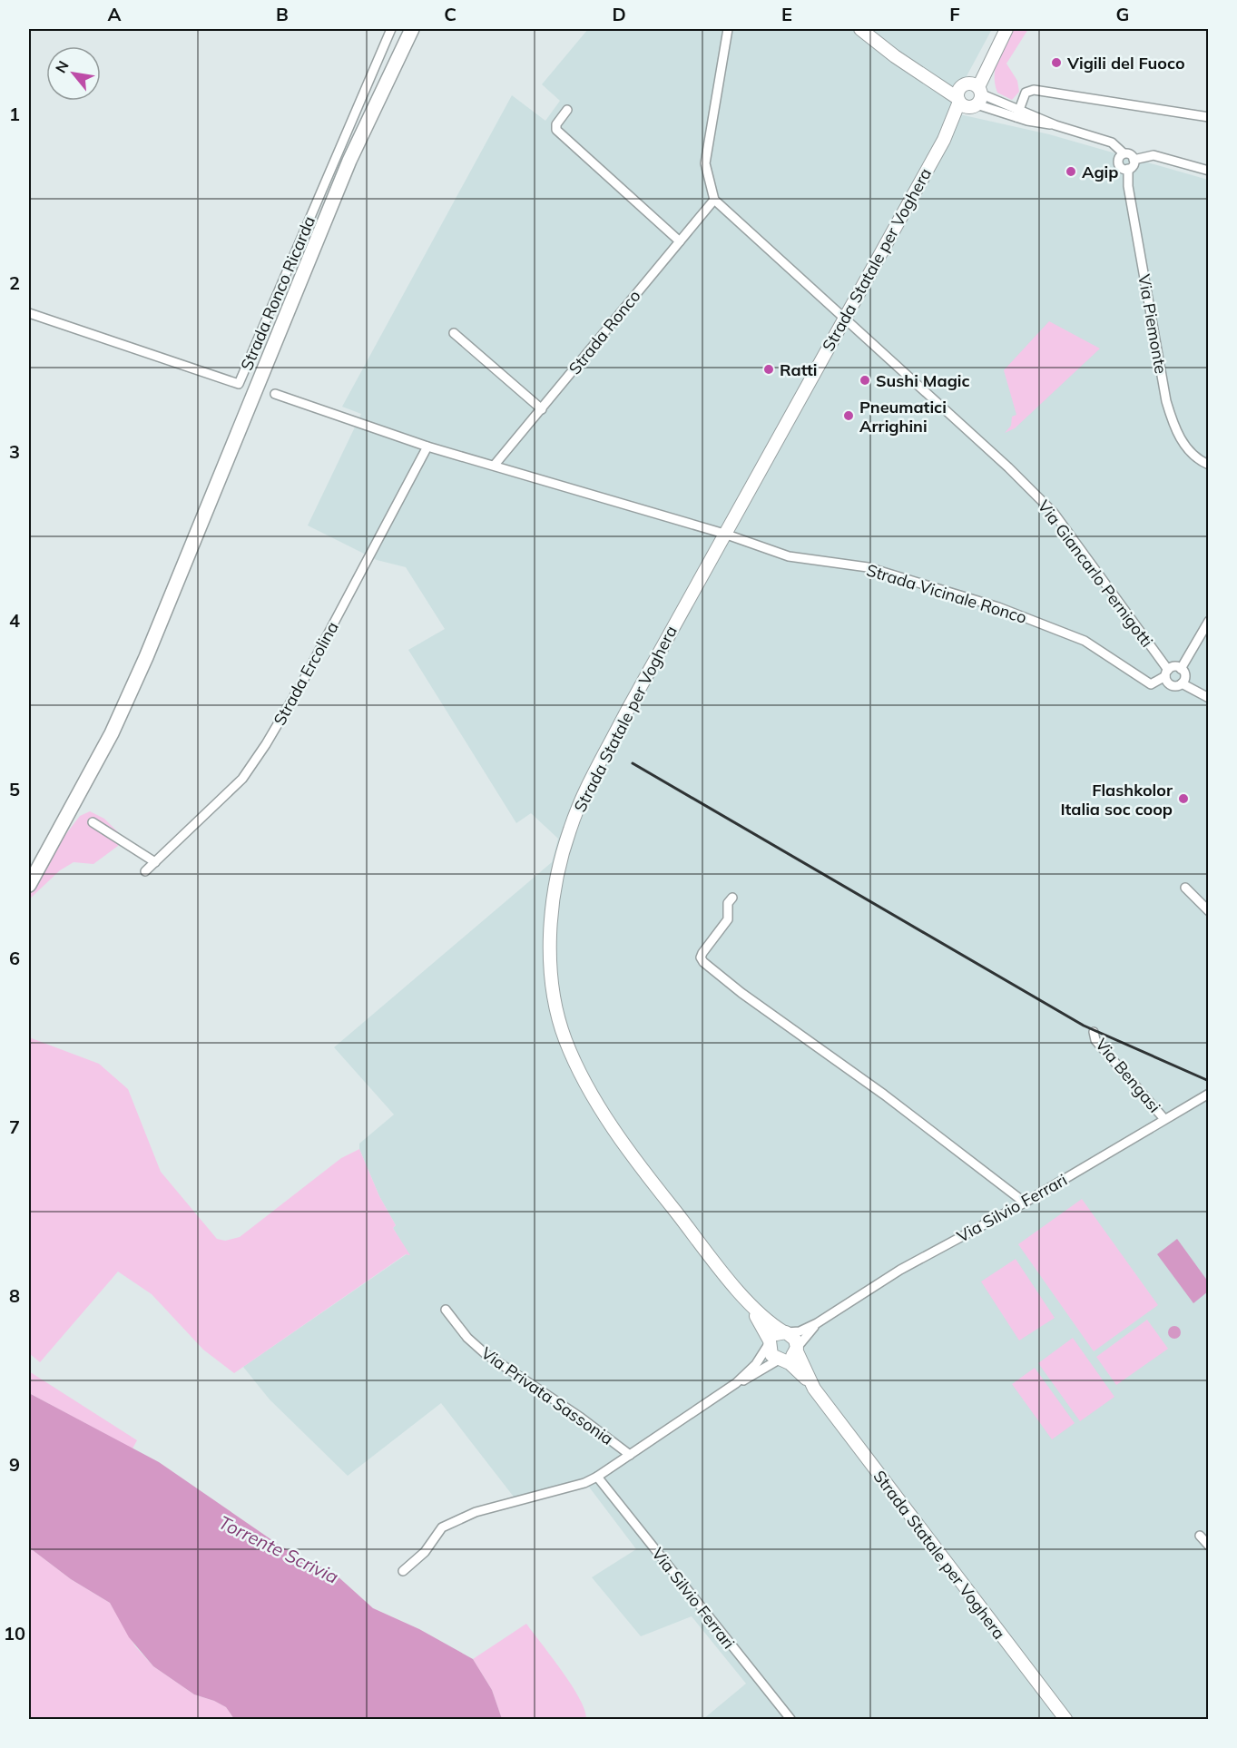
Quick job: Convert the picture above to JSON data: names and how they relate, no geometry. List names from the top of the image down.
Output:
{
  "streets": {
    "main road": ["Strada Statale per Voghera"],
    "street": [
      "Strada Ronco Ricarda",
      "Via Piemonte",
      "Strada Ronco",
      "Via Giancarlo Pernigotti",
      "Strada Vicinale Ronco",
      "Strada Ercolina",
      "Via Bengasi",
      "Via Silvio Ferrari",
      "Via Privata Sassonia"
    ]
  },
  "crossings": [
    ["Strada Statale per Voghera", "Via Giancarlo Pernigotti"],
    ["Strada Statale per Voghera", "Strada Vicinale Ronco"],
    ["Strada Statale per Voghera", "Via Silvio Ferrari"],
    ["Strada Ronco", "Via Giancarlo Pernigotti"],
    ["Strada Ronco", "Strada Vicinale Ronco"],
    ["Via Giancarlo Pernigotti", "Strada Vicinale Ronco"],
    ["Via Bengasi", "Via Silvio Ferrari"]
  ],
  "water": ["Torrente Scrivia"],
  "places": [
    "Vigili del Fuoco",
    "Agip",
    "Ratti",
    "Sushi Magic",
    "Pneumatici Arrighini",
    "Flashkolor Italia soc coop"
  ],
  "north": "top left",
  "grid": {
    "columns": [
      "A",
      "B",
      "C",
      "D",
      "E",
      "F",
      "G"
    ],
    "rows": [
      "1",
      "2",
      "3",
      "4",
      "5",
      "6",
      "7",
      "8",
      "9",
      "10"
    ]
  }
}
